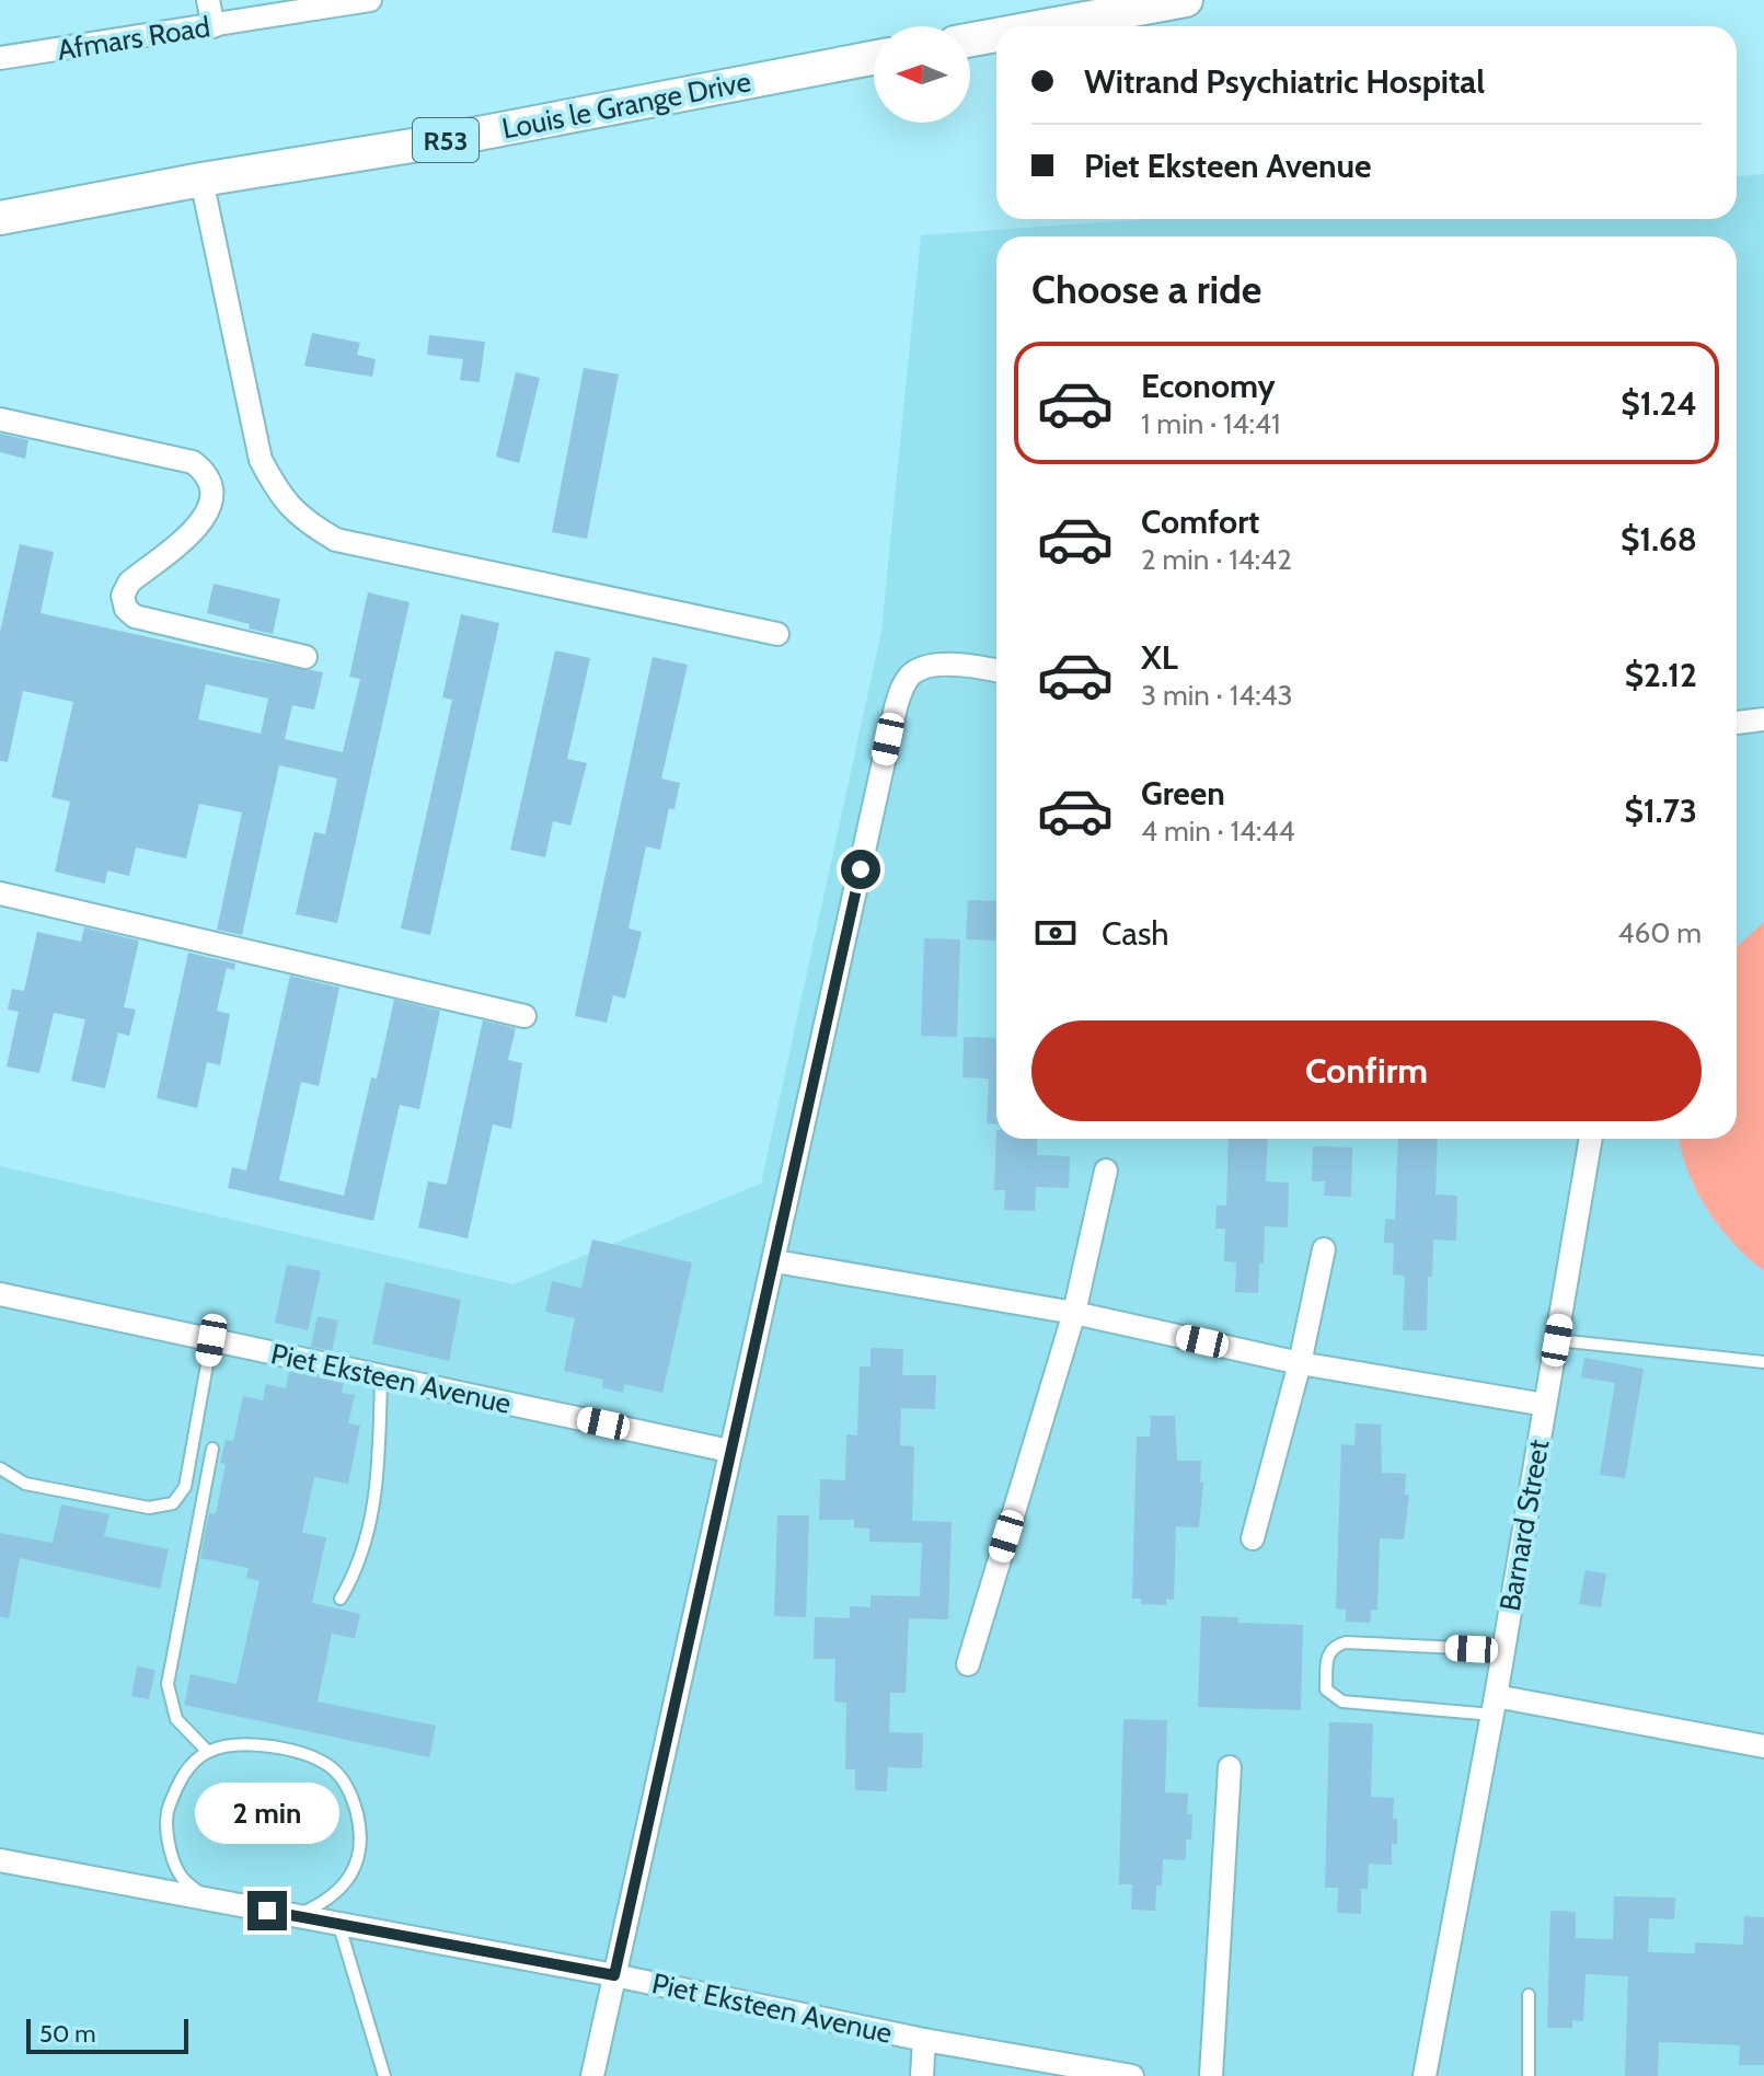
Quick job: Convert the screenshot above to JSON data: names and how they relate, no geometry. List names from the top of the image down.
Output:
{
  "streets": {
    "main road": ["Louis le Grange Drive", "R53"],
    "street": ["Afmars Road", "Piet Eksteen Avenue", "Barnard Street"]
  },
  "scale_bar": "50 m",
  "north": "left",
  "page": {
    "banner": ["Witrand Psychiatric Hospital", "Piet Eksteen Avenue"],
    "heading": "Choose a ride",
    "list": [
      {
        "name": "Economy",
        "note": "1 min · 14:41",
        "value": "$1.24"
      },
      {
        "name": "Comfort",
        "note": "2 min · 14:42",
        "value": "$1.68"
      },
      {
        "name": "XL",
        "note": "3 min · 14:43",
        "value": "$2.12"
      },
      {
        "name": "Green",
        "note": "4 min · 14:44",
        "value": "$1.73"
      }
    ],
    "pay": ["Cash", "460 m"],
    "buttons": "Confirm",
    "bubble": "2 min",
    "scale": "50 m"
  }
}
